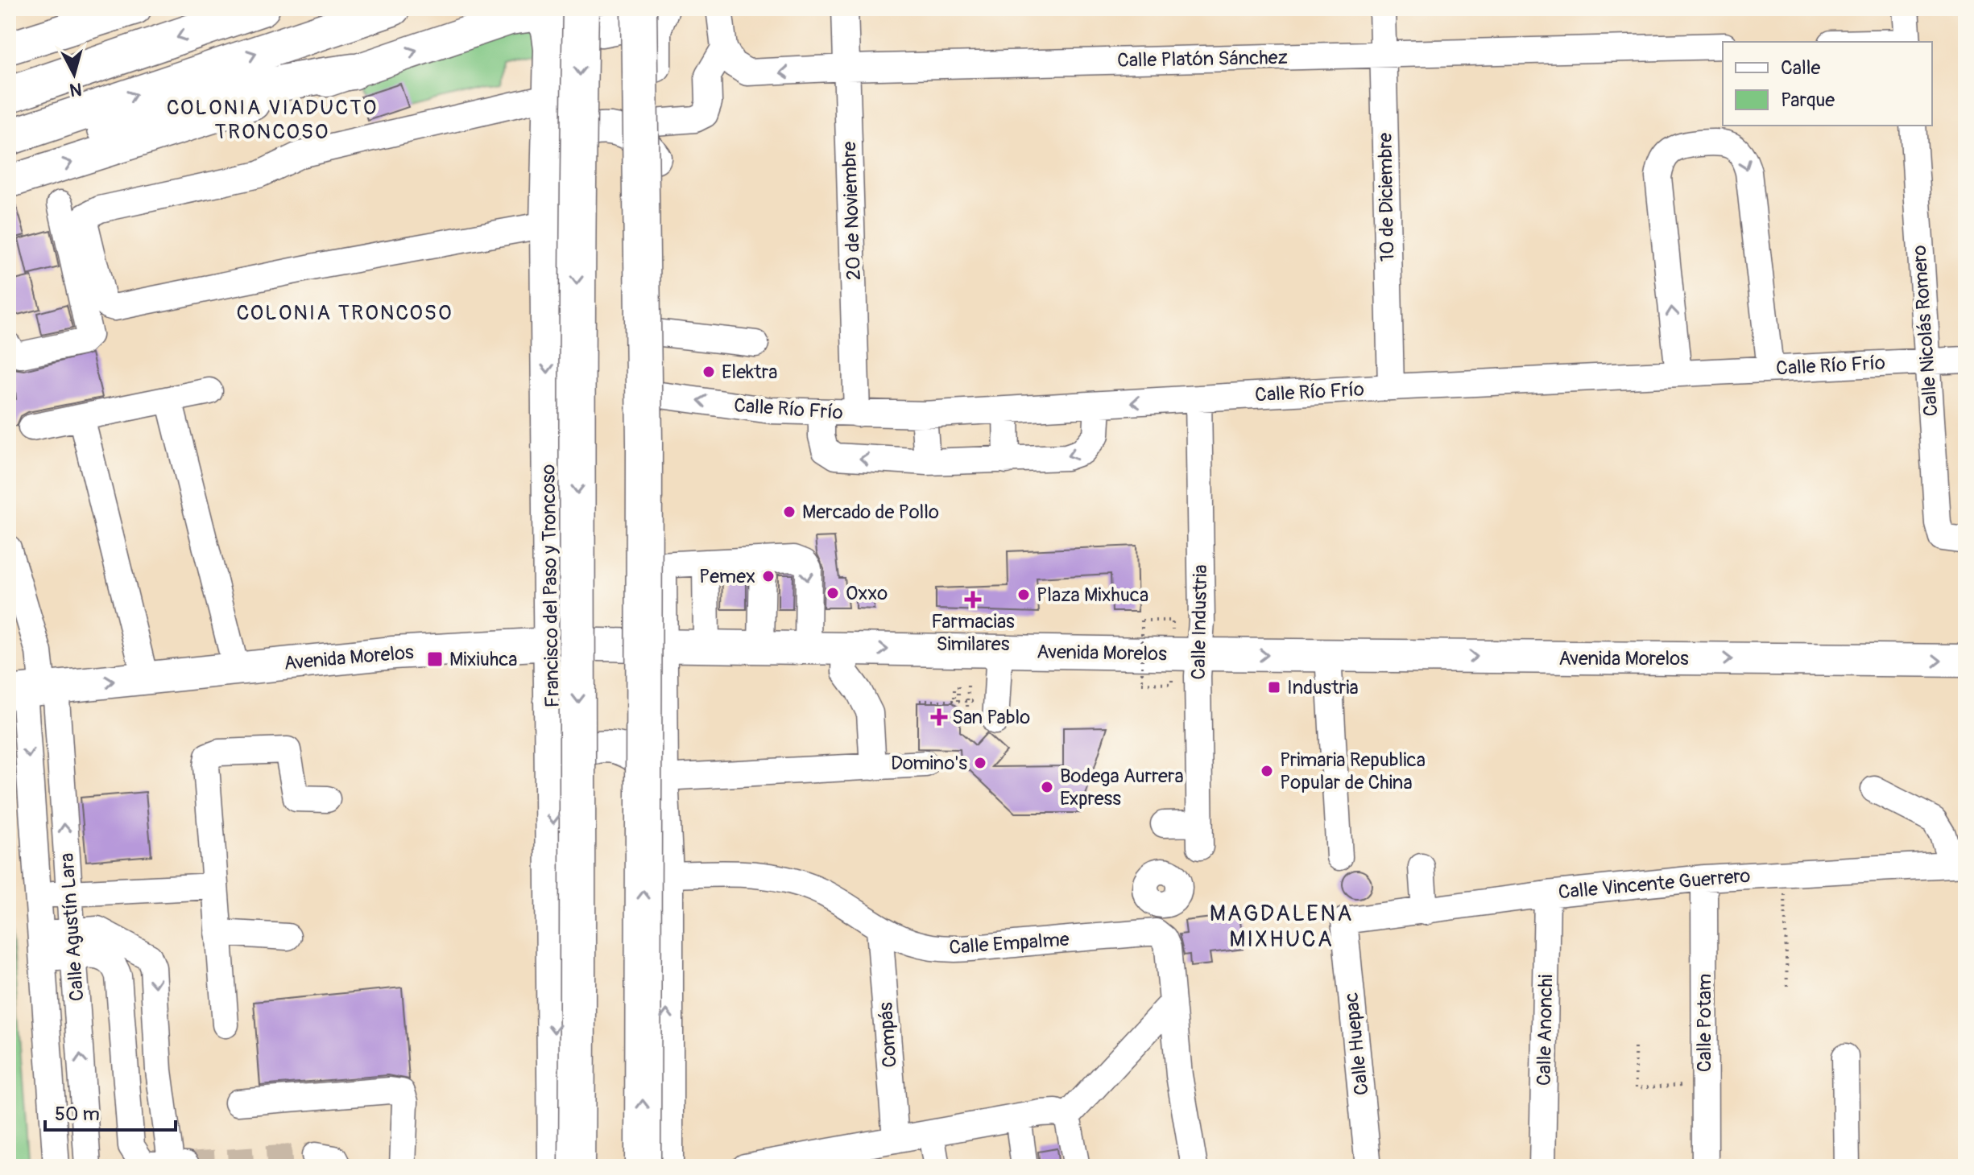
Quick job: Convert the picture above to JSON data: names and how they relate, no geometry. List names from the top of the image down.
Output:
{
  "streets": {
    "highway": ["Francisco del Paso y Troncoso"],
    "main road": ["Avenida Morelos"],
    "street": [
      "Calle Platón Sánchez",
      "10 de Diciembre",
      "20 de Noviembre",
      "Calle Nicolás Romero",
      "Calle Río Frío",
      "Calle Industria",
      "Calle Vincente Guerrero",
      "Calle Agustín Lara",
      "Calle Empalme",
      "Calle Potam",
      "Calle Anonchi",
      "Compás",
      "Calle Huepac"
    ]
  },
  "crossings": [
    ["Calle Platón Sánchez", "10 de Diciembre"],
    ["Calle Platón Sánchez", "20 de Noviembre"],
    ["10 de Diciembre", "Calle Río Frío"],
    ["20 de Noviembre", "Calle Río Frío"],
    ["Calle Nicolás Romero", "Calle Río Frío"],
    ["Calle Río Frío", "Calle Industria"],
    ["Francisco del Paso y Troncoso", "Avenida Morelos"],
    ["Calle Industria", "Avenida Morelos"],
    ["Avenida Morelos", "Calle Agustín Lara"],
    ["Calle Vincente Guerrero", "Calle Potam"],
    ["Calle Vincente Guerrero", "Calle Anonchi"],
    ["Calle Vincente Guerrero", "Calle Huepac"],
    ["Calle Empalme", "Compás"]
  ],
  "one_way": ["Avenida Morelos"],
  "districts": ["COLONIA VIADUCTO TRONCOSO", "COLONIA TRONCOSO", "MAGDALENA MIXHUCA"],
  "places": {
    "other": [
      "Elektra",
      "Mercado de Pollo",
      "Pemex",
      "Oxxo",
      "Plaza Mixhuca",
      "Domino's",
      "Primaria Republica Popular de China",
      "Bodega Aurrera Express"
    ],
    "health": ["Farmacias Similares", "San Pablo"],
    "transit": ["Mixiuhca", "Industria"]
  },
  "legend": ["Calle", "Parque"],
  "scale_bar": "50 m",
  "north": "bottom"
}
